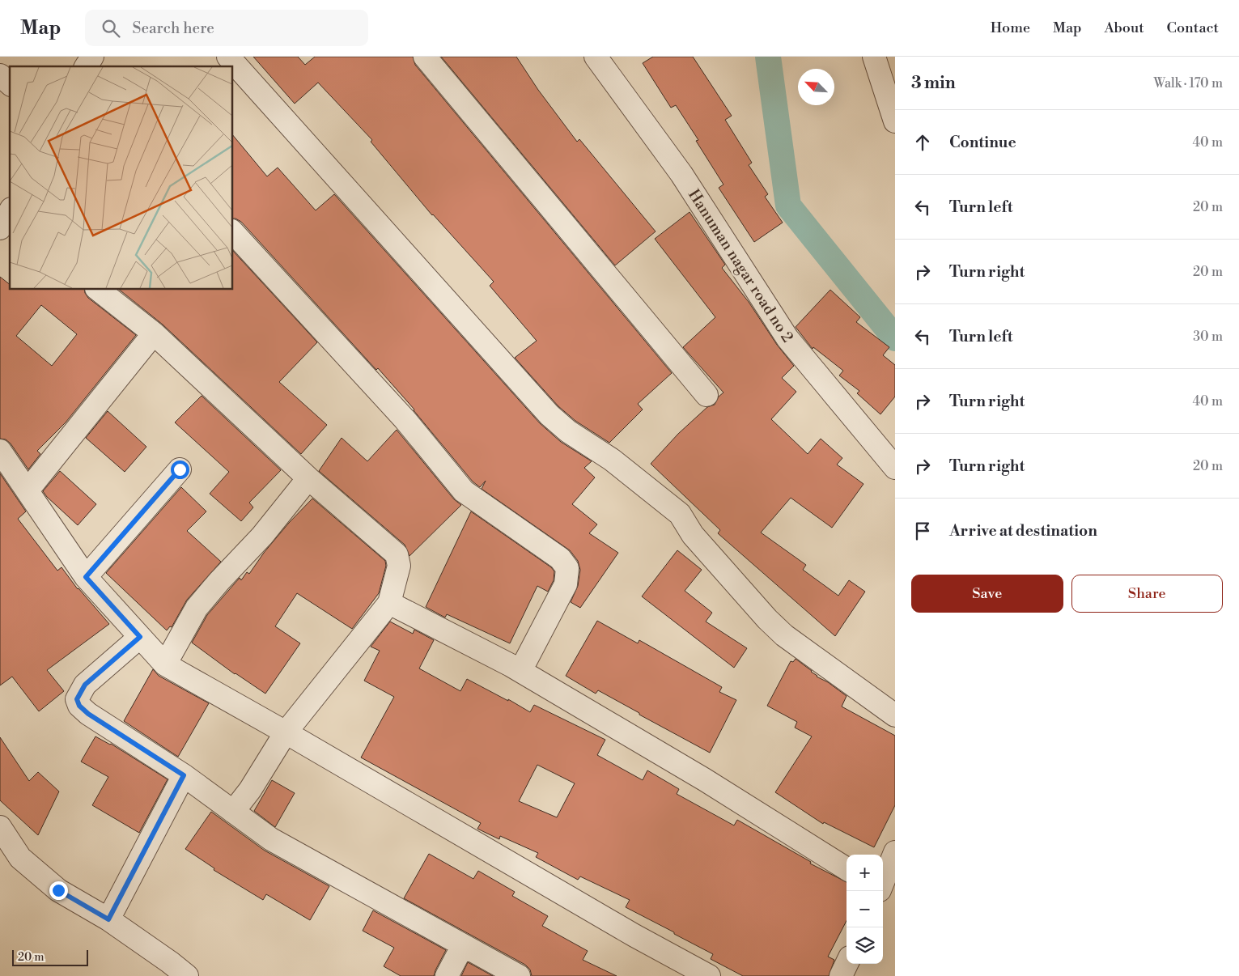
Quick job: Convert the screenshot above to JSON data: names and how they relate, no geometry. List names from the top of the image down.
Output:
{
  "streets": {
    "street": ["Hanuman nagar road no 2"]
  },
  "scale_bar": "20 m",
  "north": "top left",
  "page": {
    "header": "Map",
    "search": "Search here",
    "nav": [
      "Home",
      "Map",
      "About",
      "Contact"
    ],
    "heading": ["3 min", "Walk · 170 m"],
    "list": [
      ["Continue", "40 m"],
      ["Turn left", "20 m"],
      ["Turn right", "20 m"],
      ["Turn left", "30 m"],
      ["Turn right", "40 m"],
      ["Turn right", "20 m"],
      "Arrive at destination"
    ],
    "buttons": ["Save", "Share"],
    "map_buttons": ["+", "−"],
    "scale": "20 m"
  }
}
